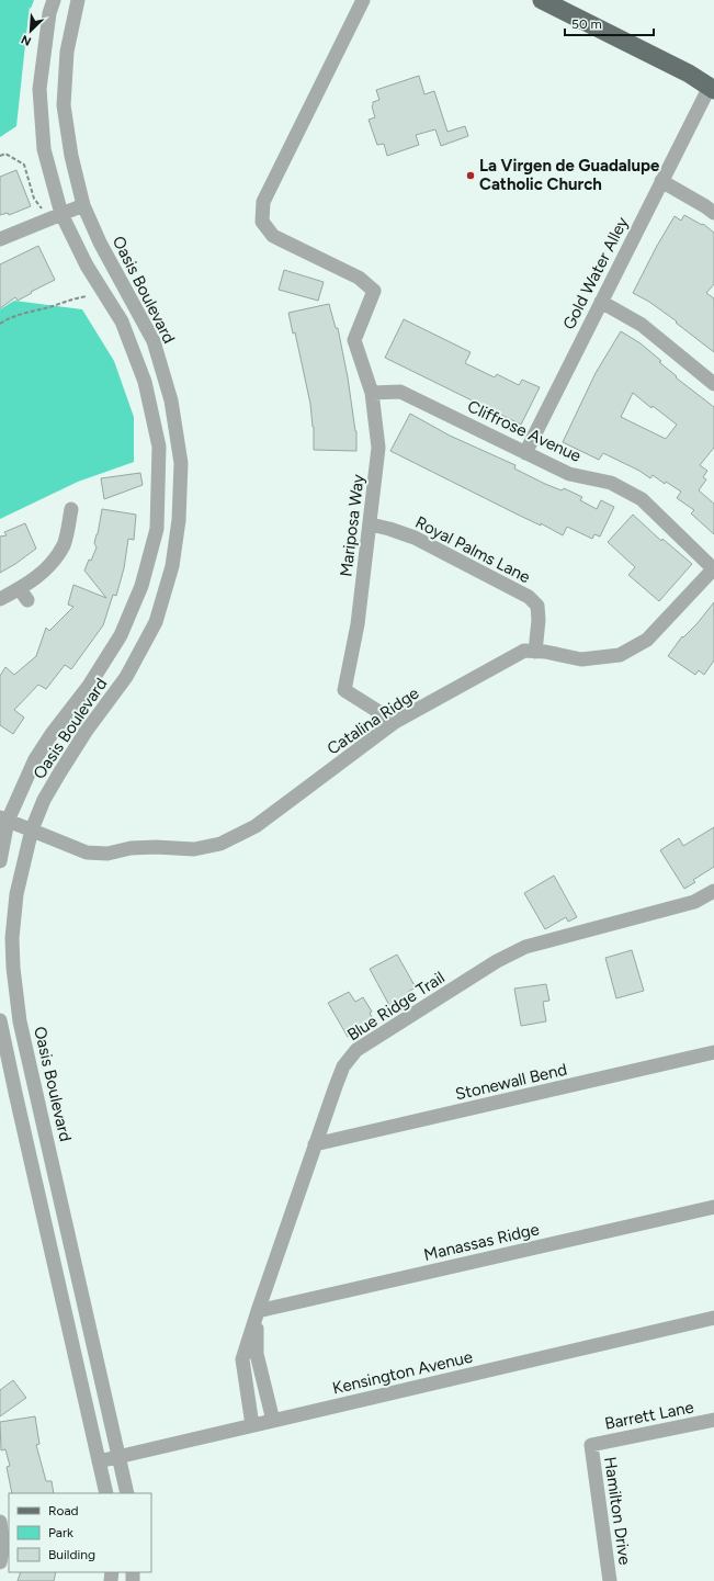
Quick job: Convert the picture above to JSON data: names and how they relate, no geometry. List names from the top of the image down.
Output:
{
  "streets": {
    "street": [
      "Gold Water Alley",
      "Oasis Boulevard",
      "Cliffrose Avenue",
      "Mariposa Way",
      "Royal Palms Lane",
      "Catalina Ridge",
      "Blue Ridge Trail",
      "Stonewall Bend",
      "Manassas Ridge",
      "Kensington Avenue",
      "Barrett Lane",
      "Hamilton Drive"
    ]
  },
  "crossings": [
    ["Gold Water Alley", "Cliffrose Avenue"],
    ["Oasis Boulevard", "Catalina Ridge"],
    ["Oasis Boulevard", "Kensington Avenue"],
    ["Cliffrose Avenue", "Mariposa Way"],
    ["Cliffrose Avenue", "Catalina Ridge"],
    ["Mariposa Way", "Royal Palms Lane"],
    ["Mariposa Way", "Catalina Ridge"],
    ["Royal Palms Lane", "Catalina Ridge"],
    ["Blue Ridge Trail", "Stonewall Bend"],
    ["Blue Ridge Trail", "Manassas Ridge"],
    ["Blue Ridge Trail", "Kensington Avenue"],
    ["Barrett Lane", "Hamilton Drive"]
  ],
  "places": ["La Virgen de Guadalupe Catholic Church"],
  "legend": ["Road", "Park", "Building"],
  "scale_bar": "50 m",
  "north": "bottom left"
}
